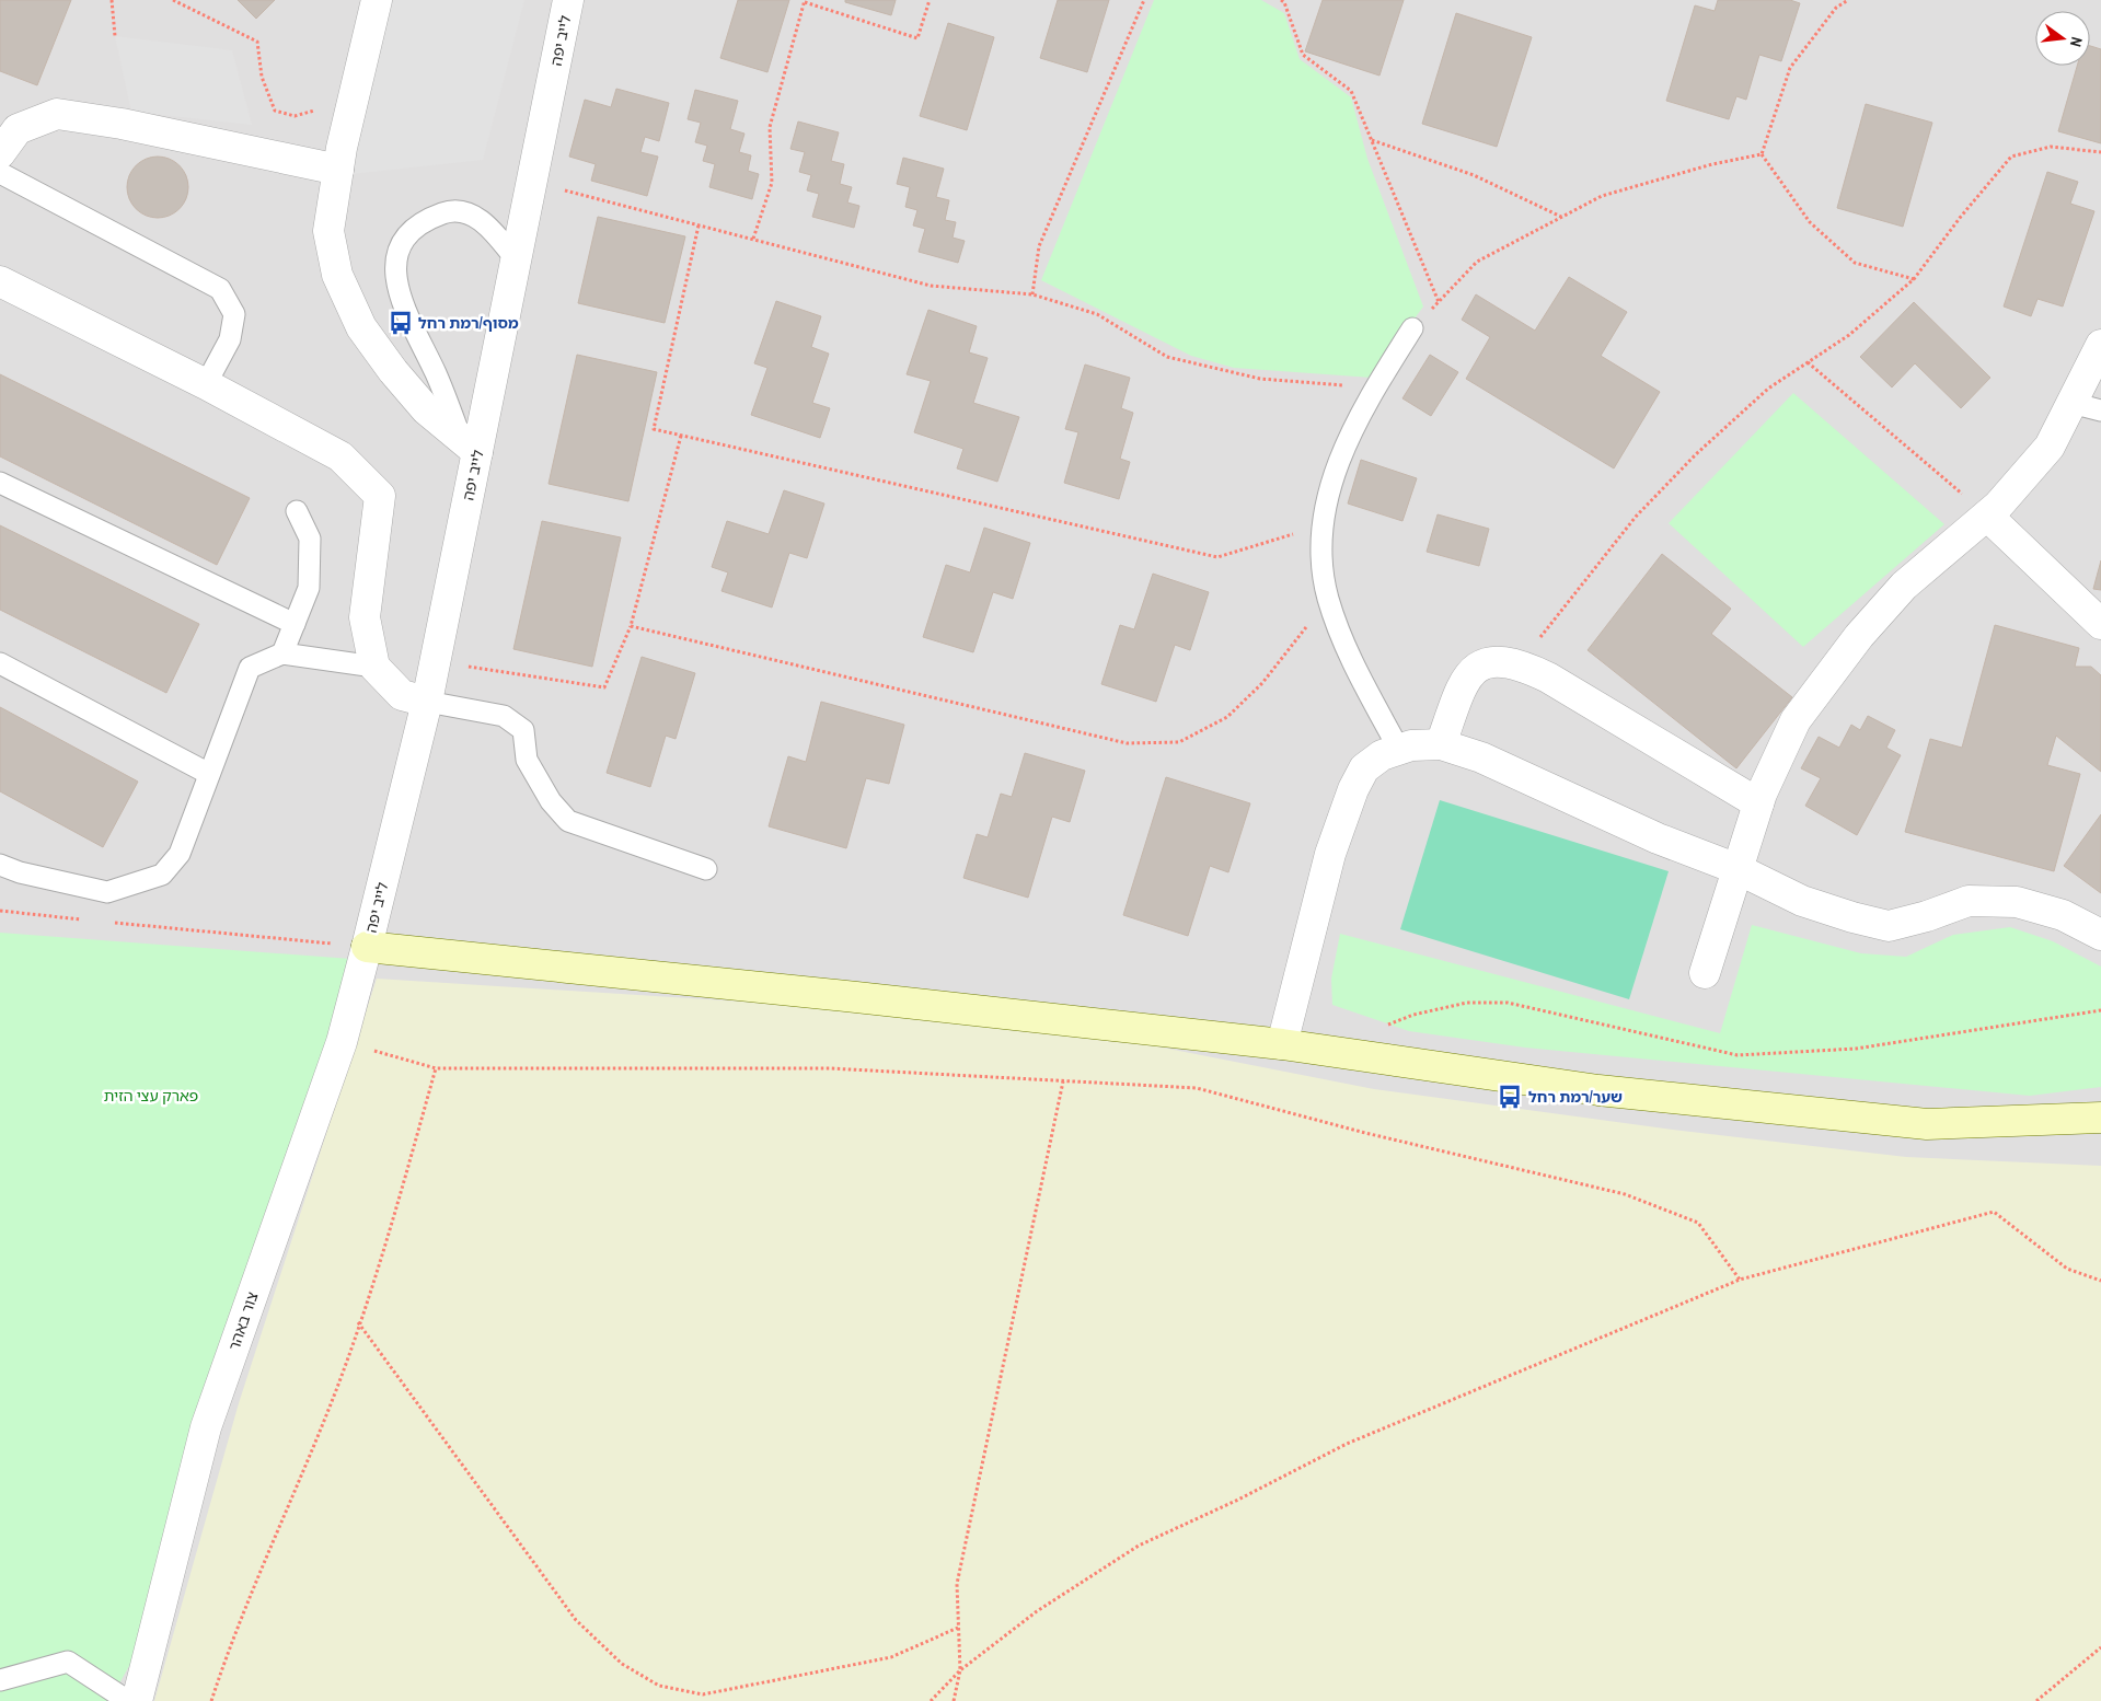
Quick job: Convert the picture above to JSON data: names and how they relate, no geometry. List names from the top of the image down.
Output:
{
  "streets": {
    "street": ["לייב יפה", "צור באהר"]
  },
  "crossings": [
    ["לייב יפה", "צור באהר"]
  ],
  "parks": ["פארק עצי הזית"],
  "places": {
    "bus stop": ["מסוף/רמת רחל", "שער/רמת רחל"]
  },
  "north": "right"
}
